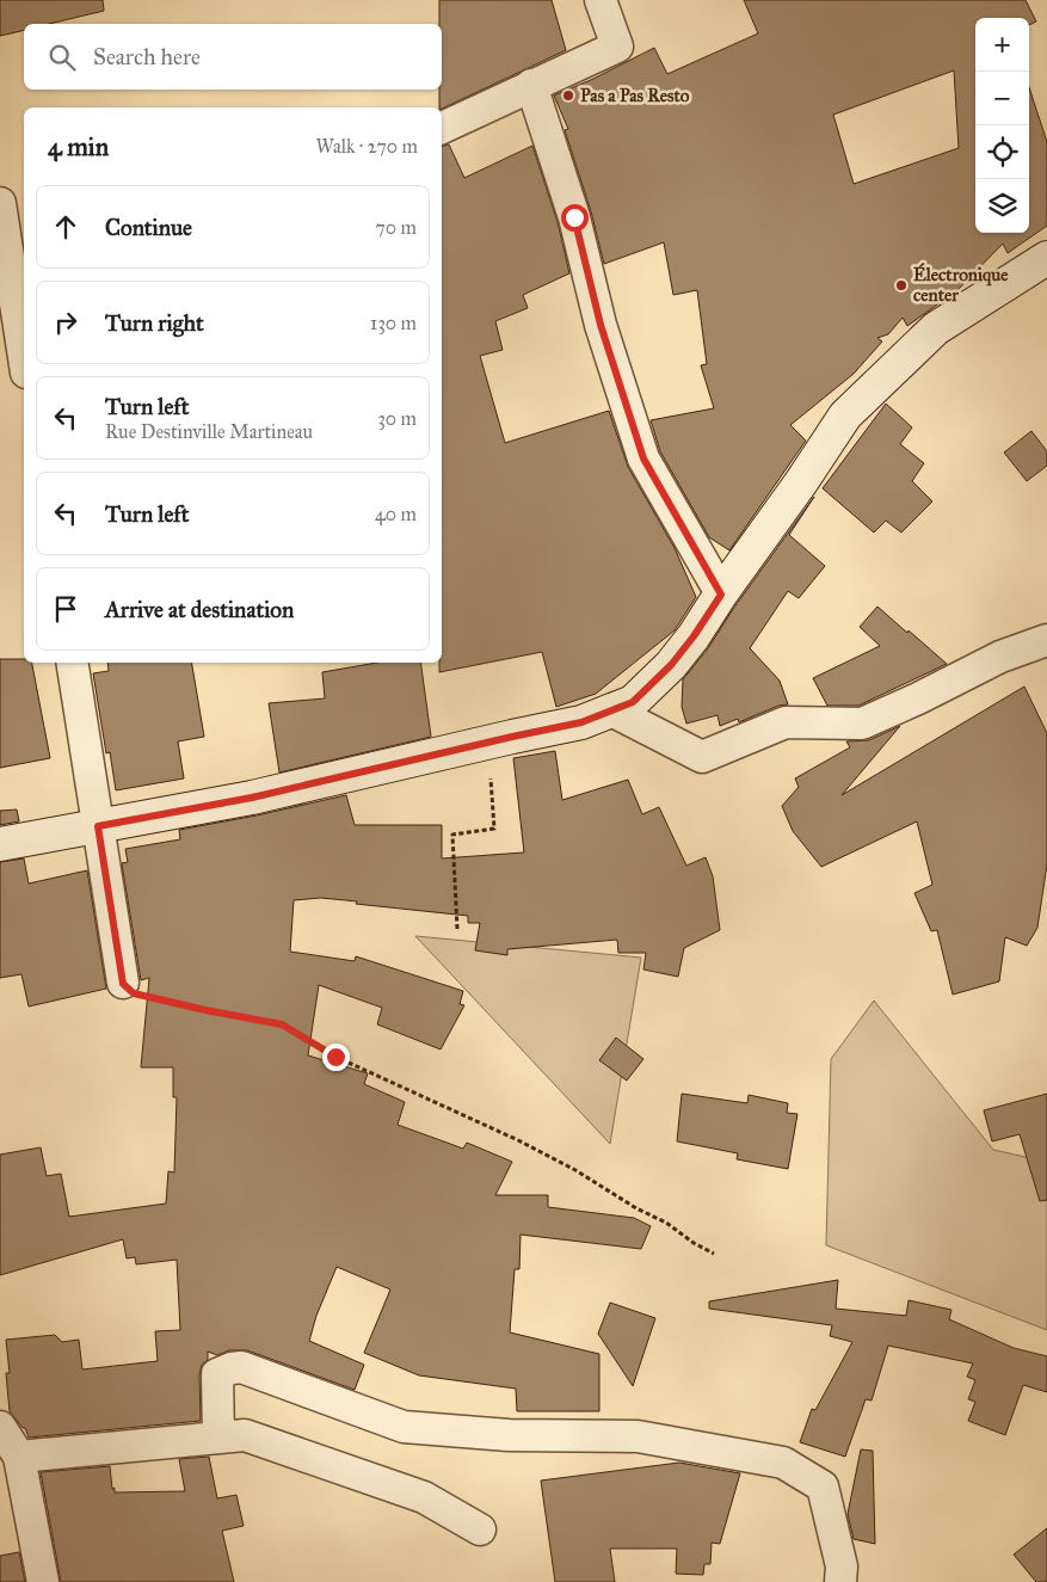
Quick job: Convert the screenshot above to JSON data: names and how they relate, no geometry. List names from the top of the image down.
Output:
{
  "places": ["Pas a Pas Resto", "Électronique center"],
  "page": {
    "map_buttons": ["+", "−"],
    "search": "Search here",
    "heading": ["4 min", "Walk · 270 m"],
    "list": [
      ["Continue", "70 m"],
      ["Turn right", "130 m"],
      ["Turn left", "Rue Destinville Martineau", "30 m"],
      ["Turn left", "40 m"],
      "Arrive at destination"
    ]
  }
}
